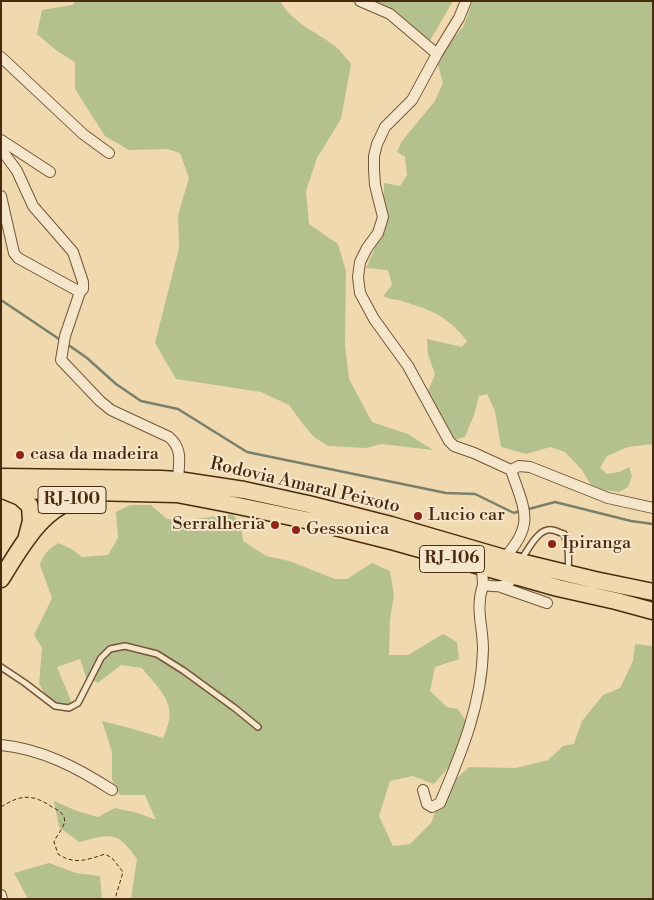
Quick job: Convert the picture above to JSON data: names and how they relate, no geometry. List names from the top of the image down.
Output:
{
  "streets": {
    "main road": ["Rodovia Amaral Peixoto", "RJ-100", "RJ-106"]
  },
  "crossings": [
    ["Rodovia Amaral Peixoto", "RJ-100"]
  ],
  "places": [
    "casa da madeira",
    "Lucio car",
    "Serralheria",
    "Gessonica",
    "Ipiranga"
  ]
}
